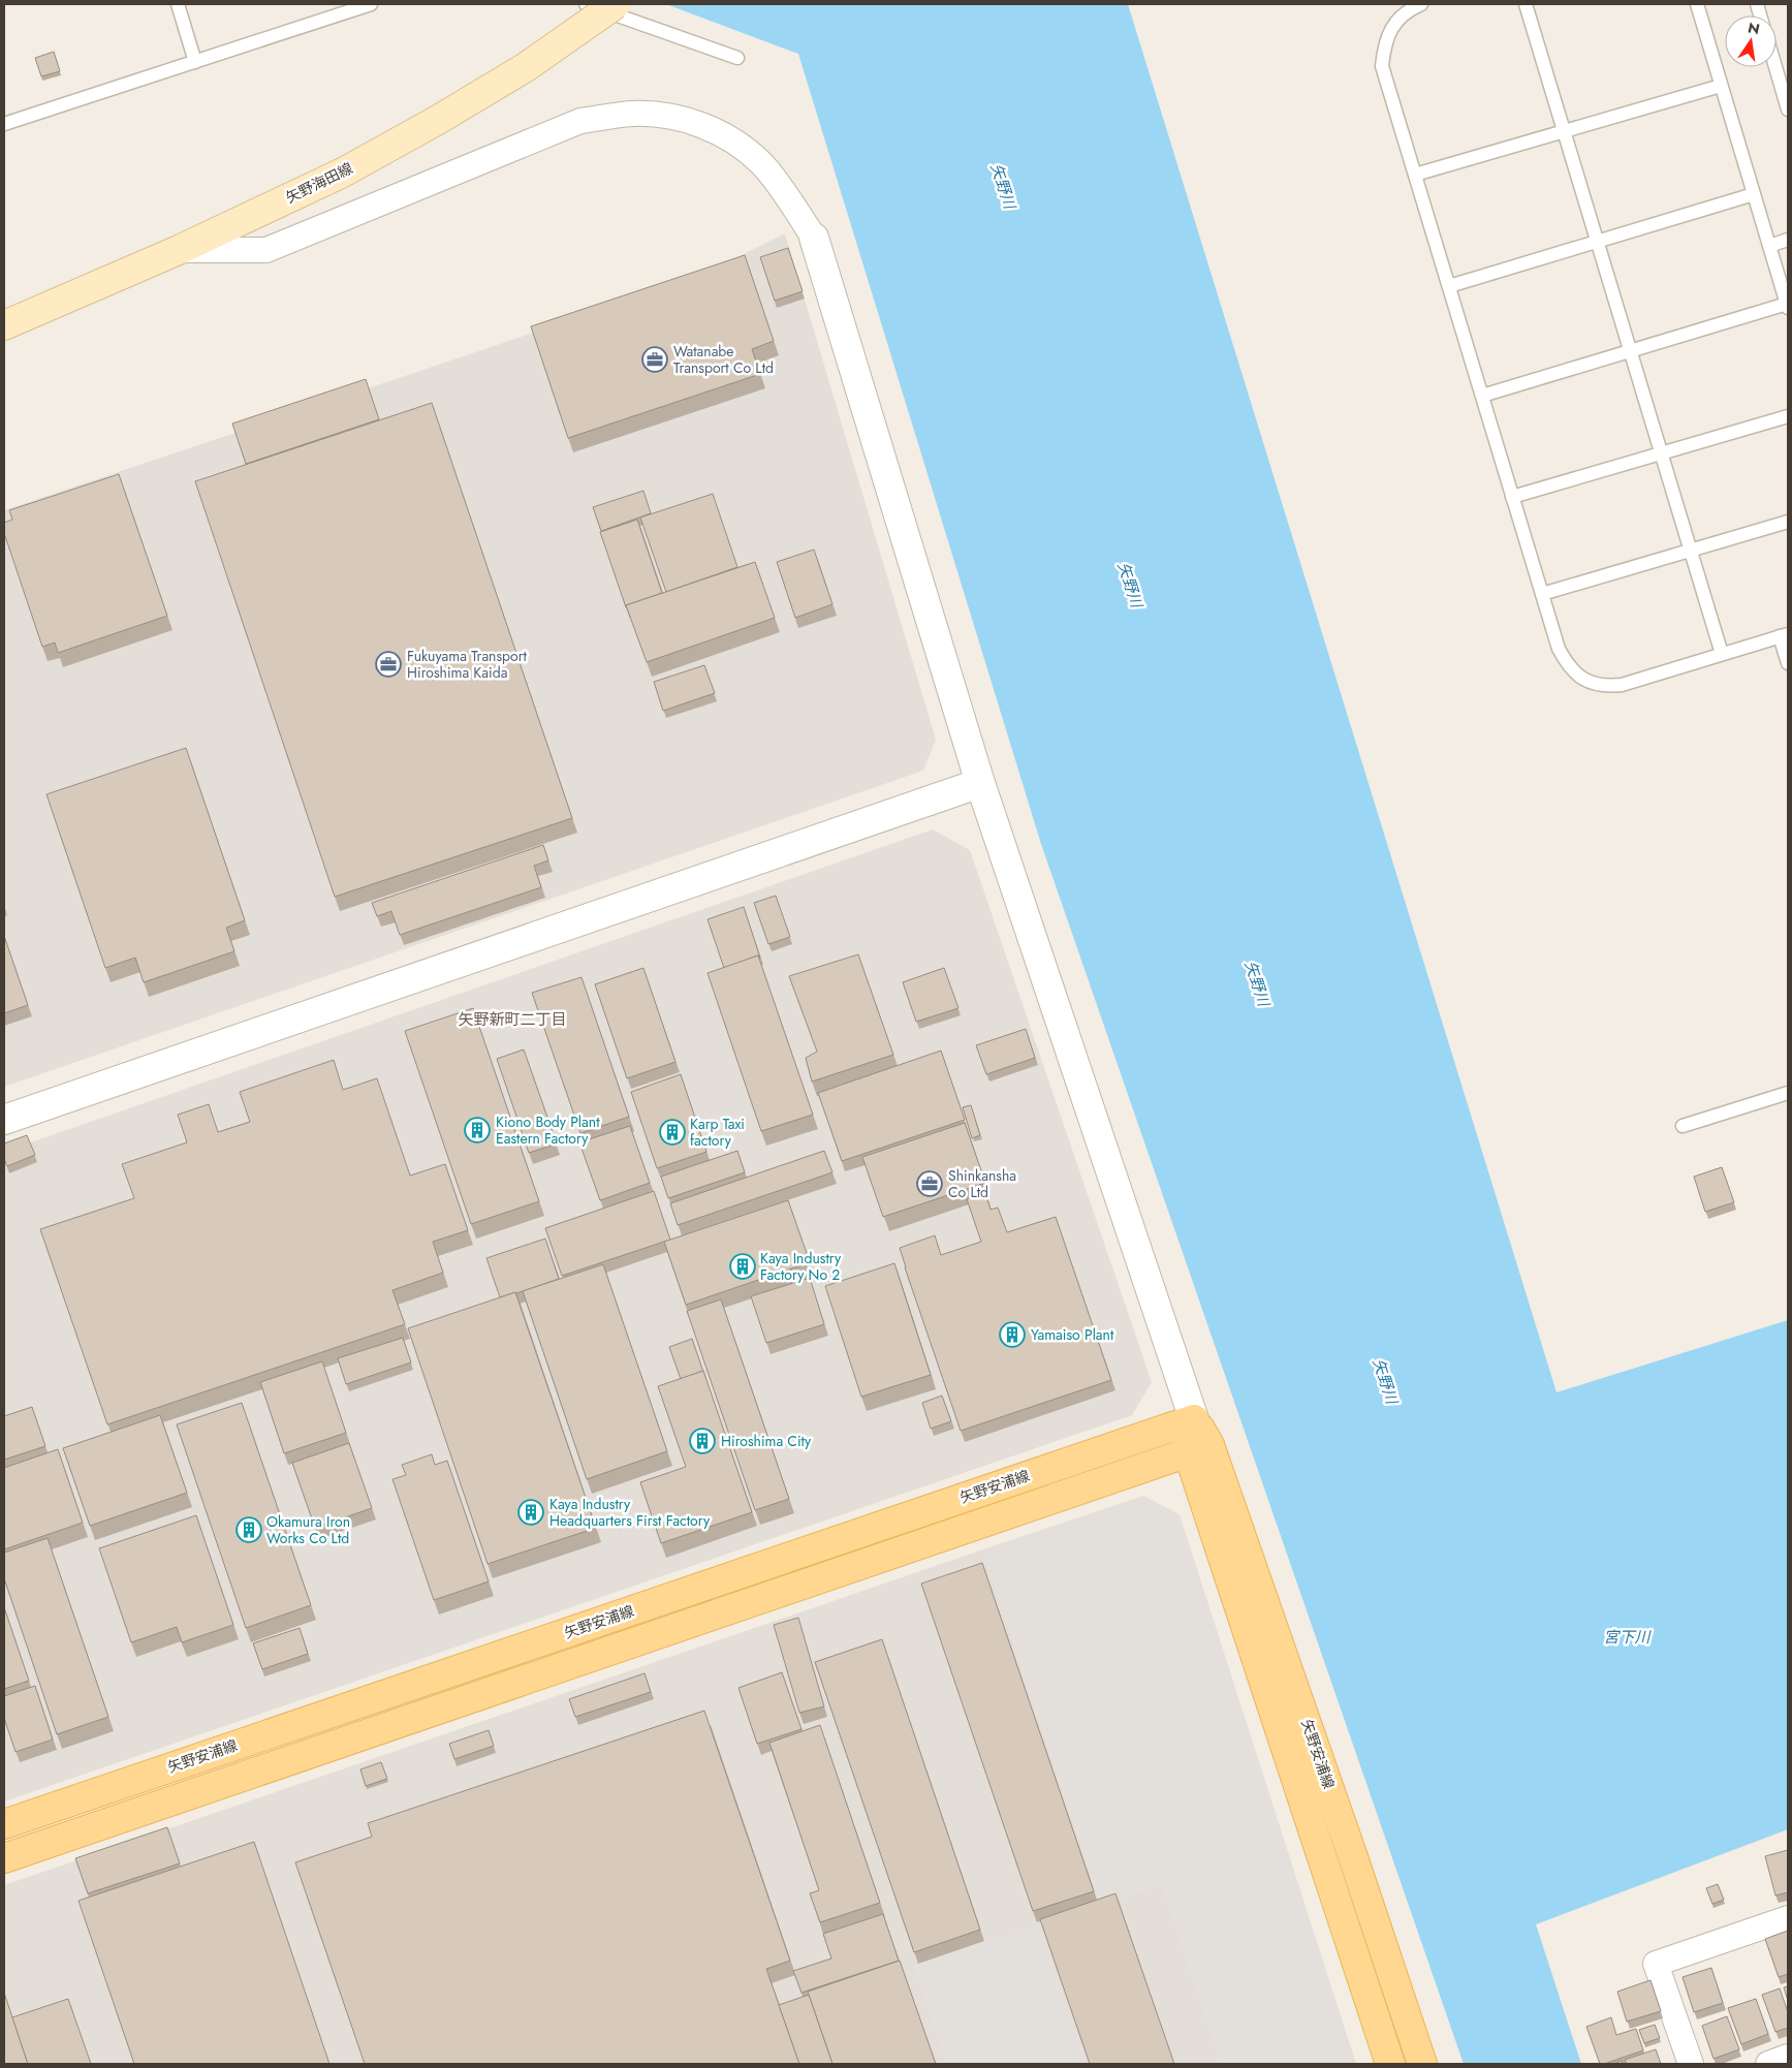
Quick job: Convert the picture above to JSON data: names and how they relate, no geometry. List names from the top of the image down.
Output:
{
  "streets": {
    "main road": ["矢野海田線", "矢野安浦線"]
  },
  "districts": ["矢野新町二丁目"],
  "water": ["矢野川", "宮下川"],
  "places": {
    "office": ["Watanabe Transport Co Ltd", "Fukuyama Transport Hiroshima Kaida", "Shinkansha Co Ltd"],
    "building": [
      "Kiono Body Plant Eastern Factory",
      "Karp Taxi factory",
      "Kaya Industry Factory No 2",
      "Yamaiso Plant",
      "Hiroshima City",
      "Kaya Industry Headquarters First Factory",
      "Okamura Iron Works Co Ltd"
    ]
  },
  "north": "top"
}
